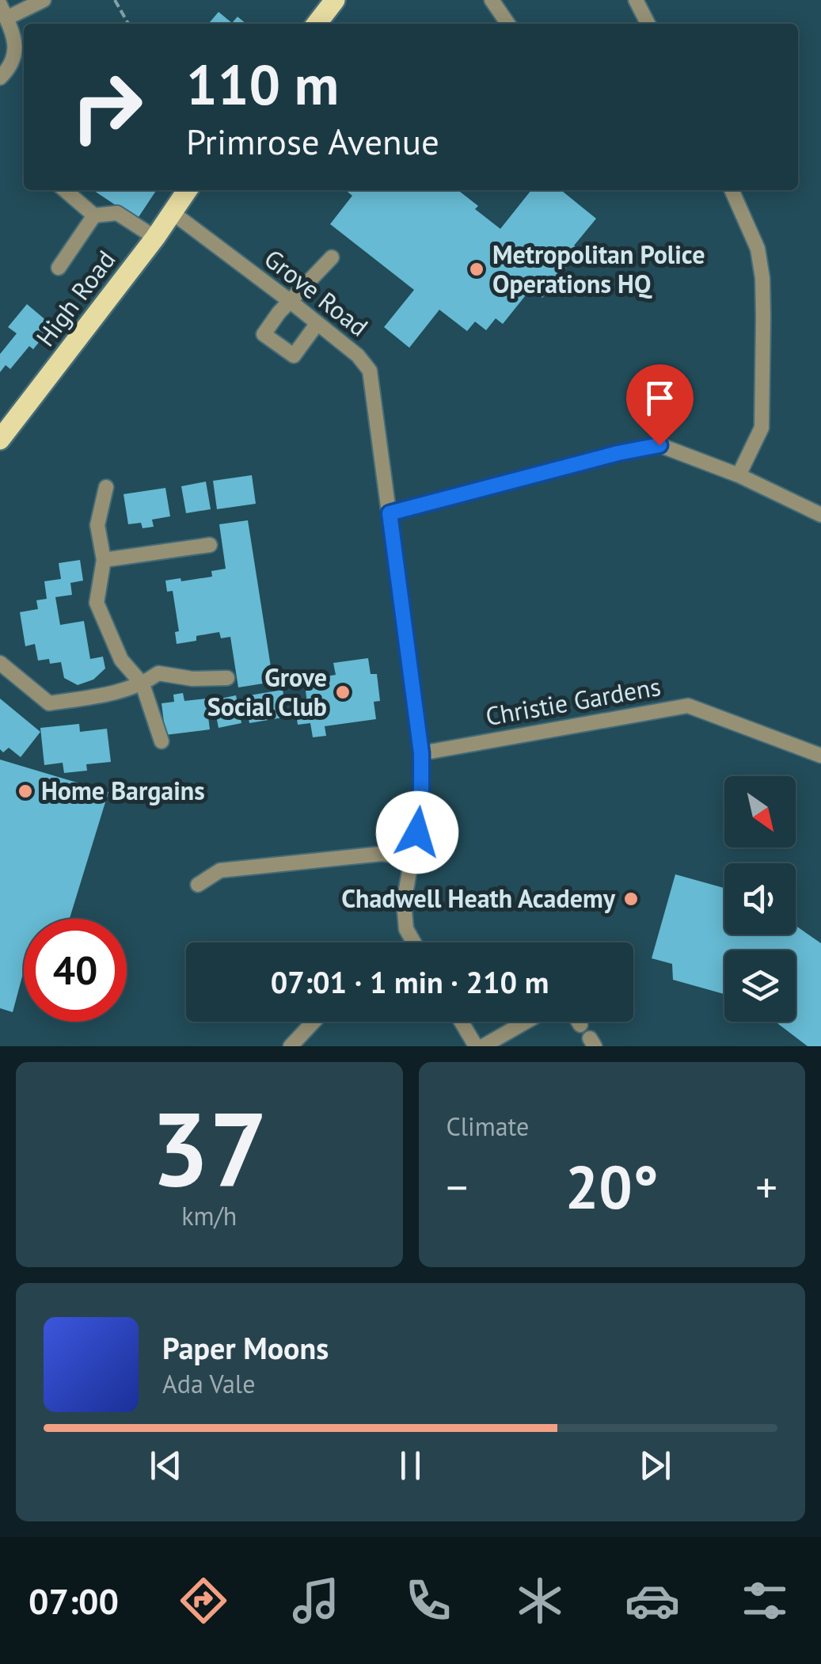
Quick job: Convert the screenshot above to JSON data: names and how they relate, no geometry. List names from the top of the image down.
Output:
{
  "streets": {
    "main road": ["High Road"],
    "street": ["Grove Road", "Christie Gardens"]
  },
  "crossings": [
    ["Grove Road", "High Road"],
    ["Grove Road", "Christie Gardens"]
  ],
  "places": [
    "Metropolitan Police Operations HQ",
    "Grove Social Club",
    "Home Bargains",
    "Chadwell Heath Academy"
  ],
  "north": "bottom right",
  "page": {
    "turn": ["110 m", "Primrose Avenue"],
    "limit": "40",
    "trip": "07:01 · 1 min · 210 m",
    "tile": [
      ["37", "km/h"],
      "Climate"
    ],
    "heat": ["−", "20°", "+"],
    "song": ["Paper Moons", "Ada Vale"],
    "tabs": "07:00"
  }
}
